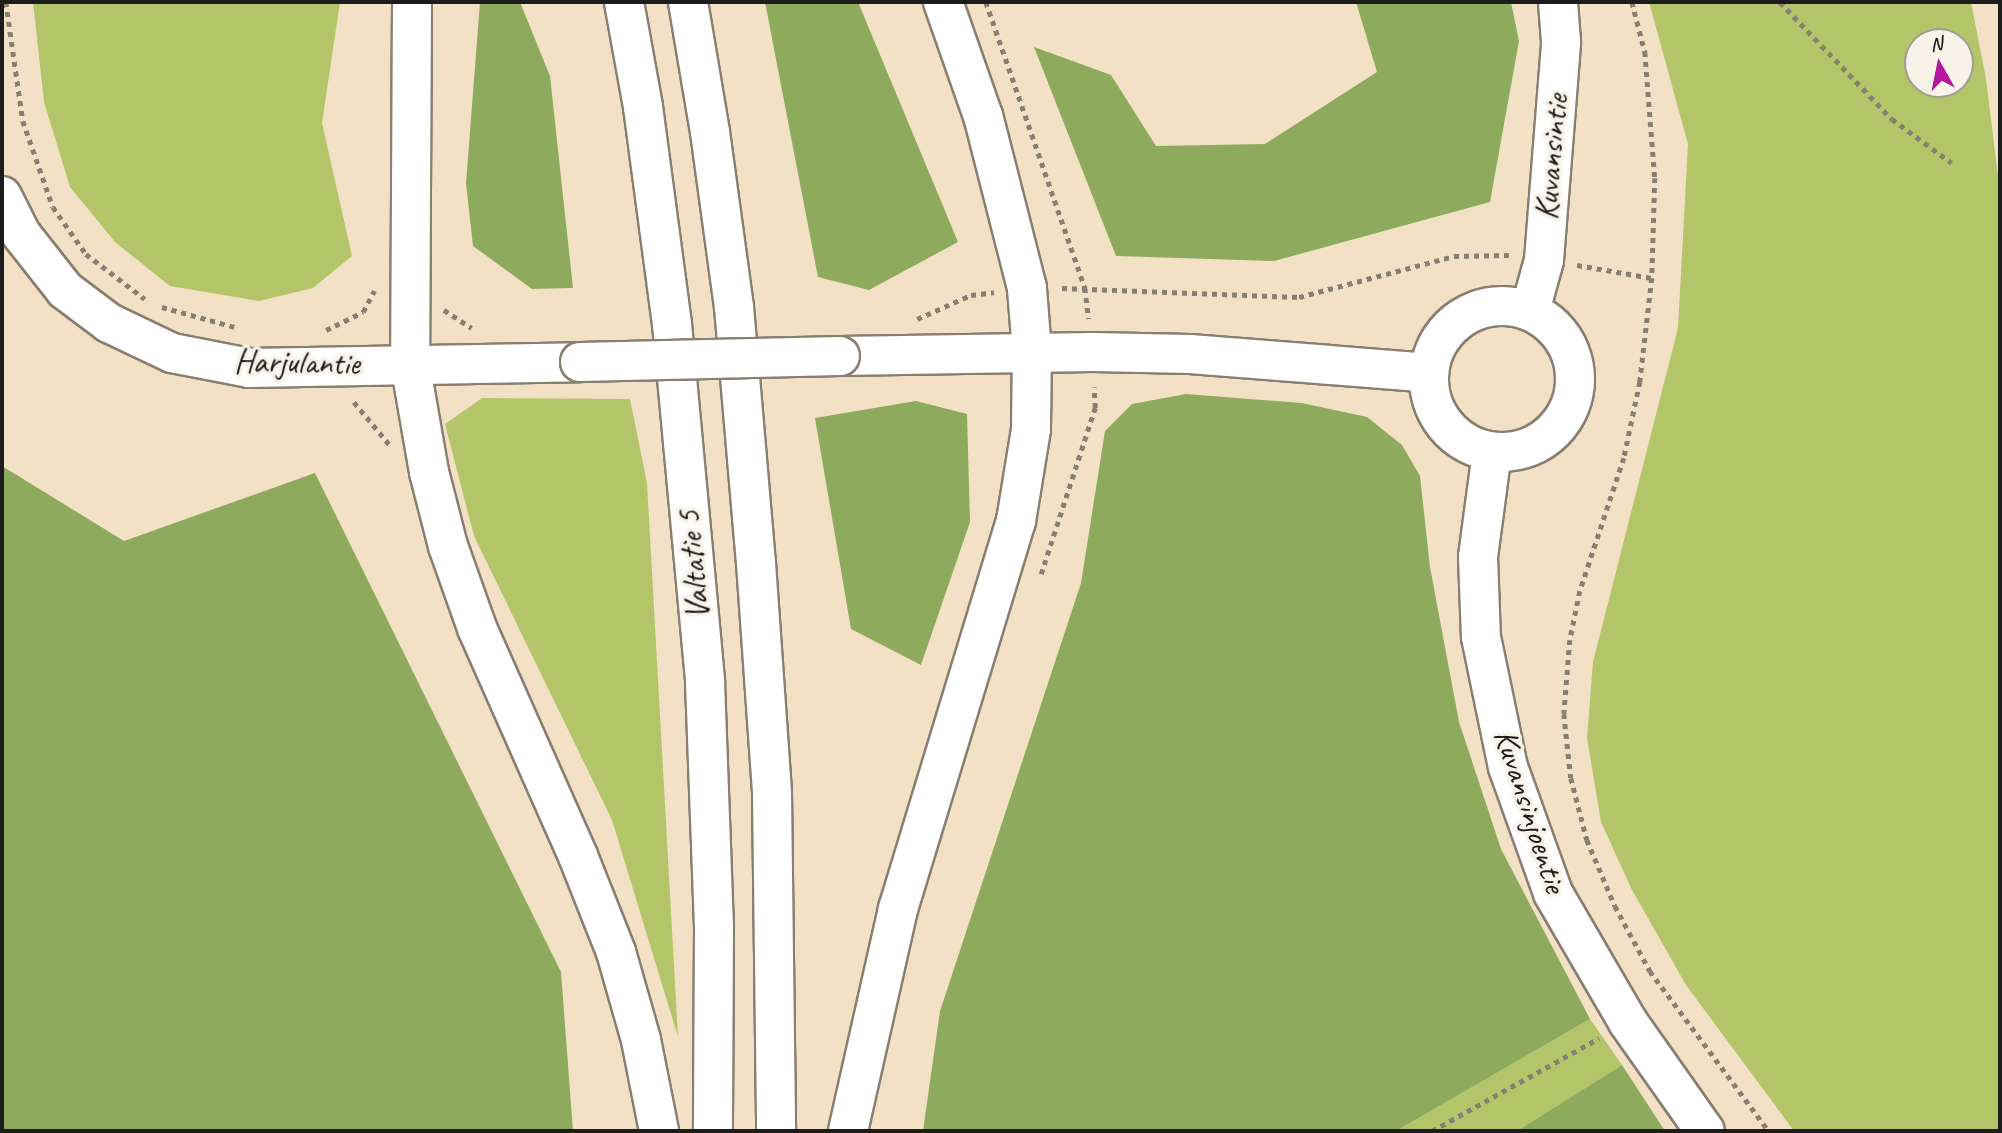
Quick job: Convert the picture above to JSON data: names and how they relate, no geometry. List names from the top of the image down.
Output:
{
  "streets": {
    "main road": [
      "Kuvansintie",
      "Harjulantie",
      "Valtatie 5",
      "Kuvansinjoentie"
    ]
  },
  "crossings": [
    ["Kuvansintie", "Harjulantie"],
    ["Kuvansintie", "Kuvansinjoentie"],
    ["Harjulantie", "Kuvansinjoentie"]
  ],
  "north": "top"
}
